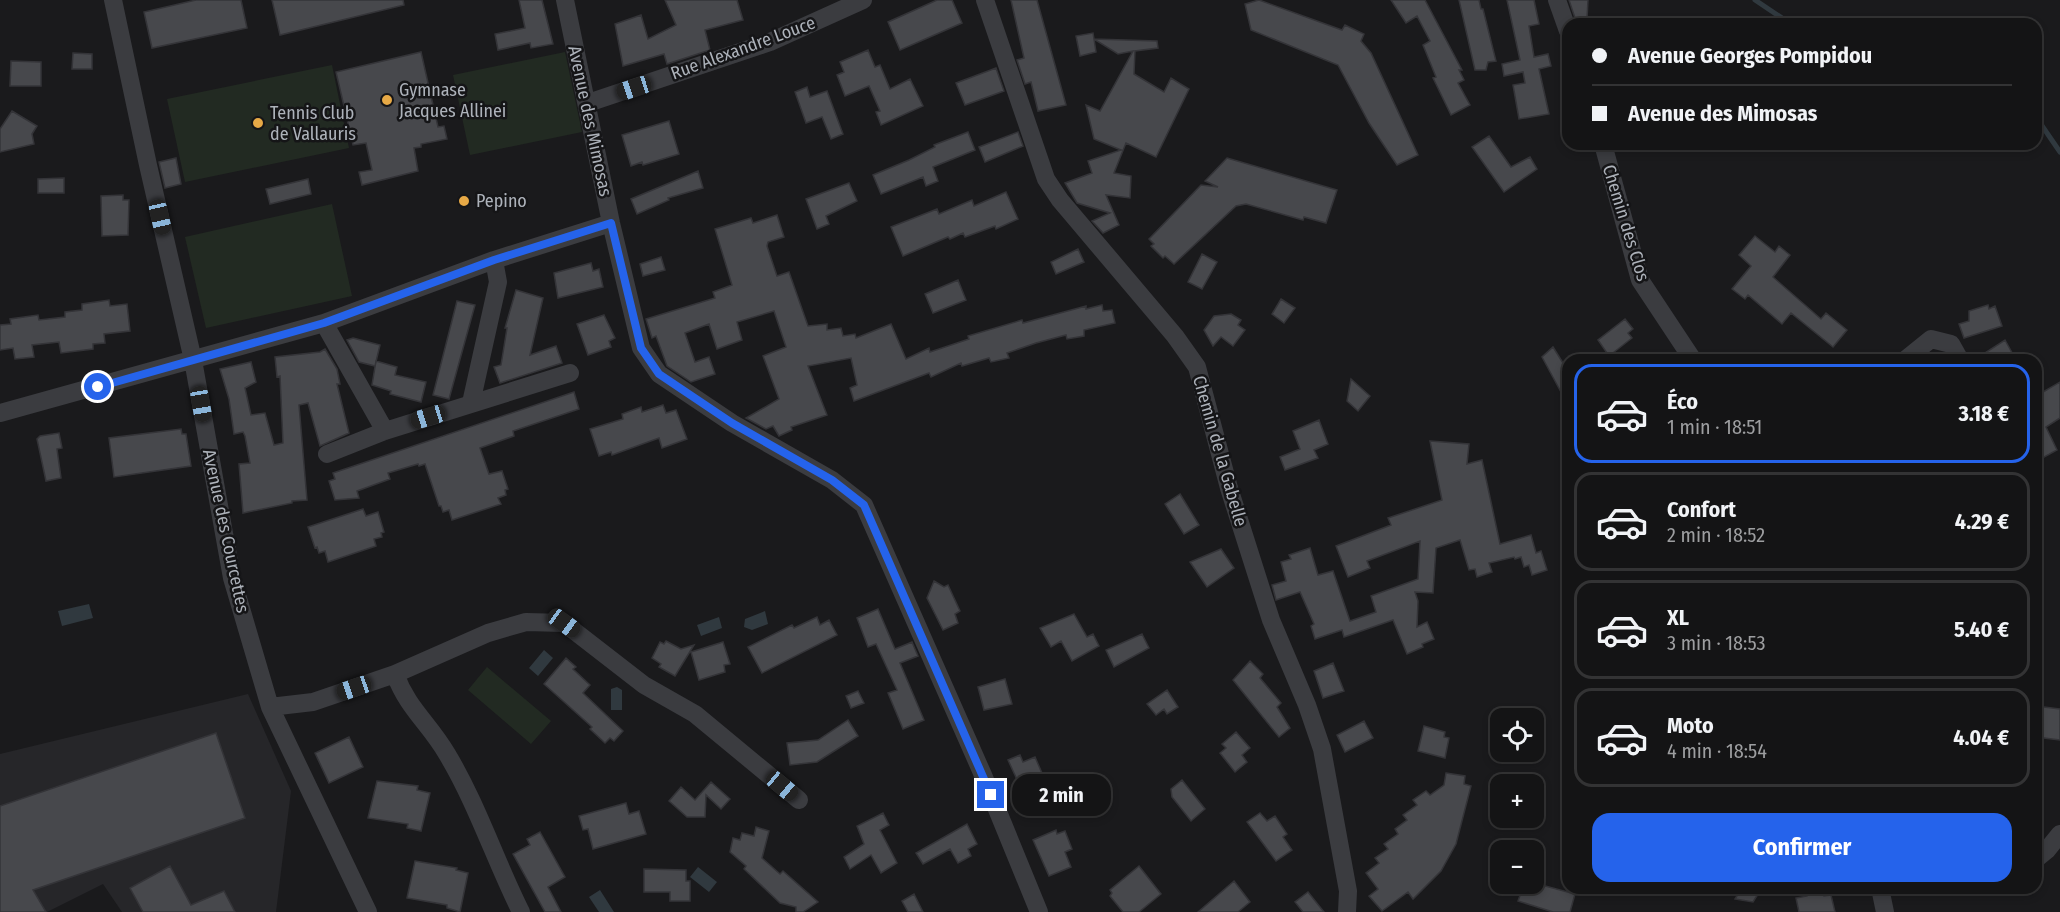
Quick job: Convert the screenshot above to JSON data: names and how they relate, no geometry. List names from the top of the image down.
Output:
{
  "streets": {
    "street": [
      "Rue Alexandre Louce",
      "Avenue des Mimosas",
      "Chemin des Clos",
      "Chemin de la Gabelle",
      "Avenue des Courcettes"
    ]
  },
  "crossings": [
    ["Rue Alexandre Louce", "Avenue des Mimosas"]
  ],
  "places": ["Gymnase Jacques Allinei", "Tennis Club de Vallauris", "Pepino"],
  "page": {
    "banner": ["Avenue Georges Pompidou", "Avenue des Mimosas"],
    "list": [
      {
        "name": "Éco",
        "note": "1 min · 18:51",
        "value": "3.18 €"
      },
      {
        "name": "Confort",
        "note": "2 min · 18:52",
        "value": "4.29 €"
      },
      {
        "name": "XL",
        "note": "3 min · 18:53",
        "value": "5.40 €"
      },
      {
        "name": "Moto",
        "note": "4 min · 18:54",
        "value": "4.04 €"
      }
    ],
    "map_buttons": ["+", "−"],
    "bubble": "2 min",
    "buttons": "Confirmer"
  }
}
